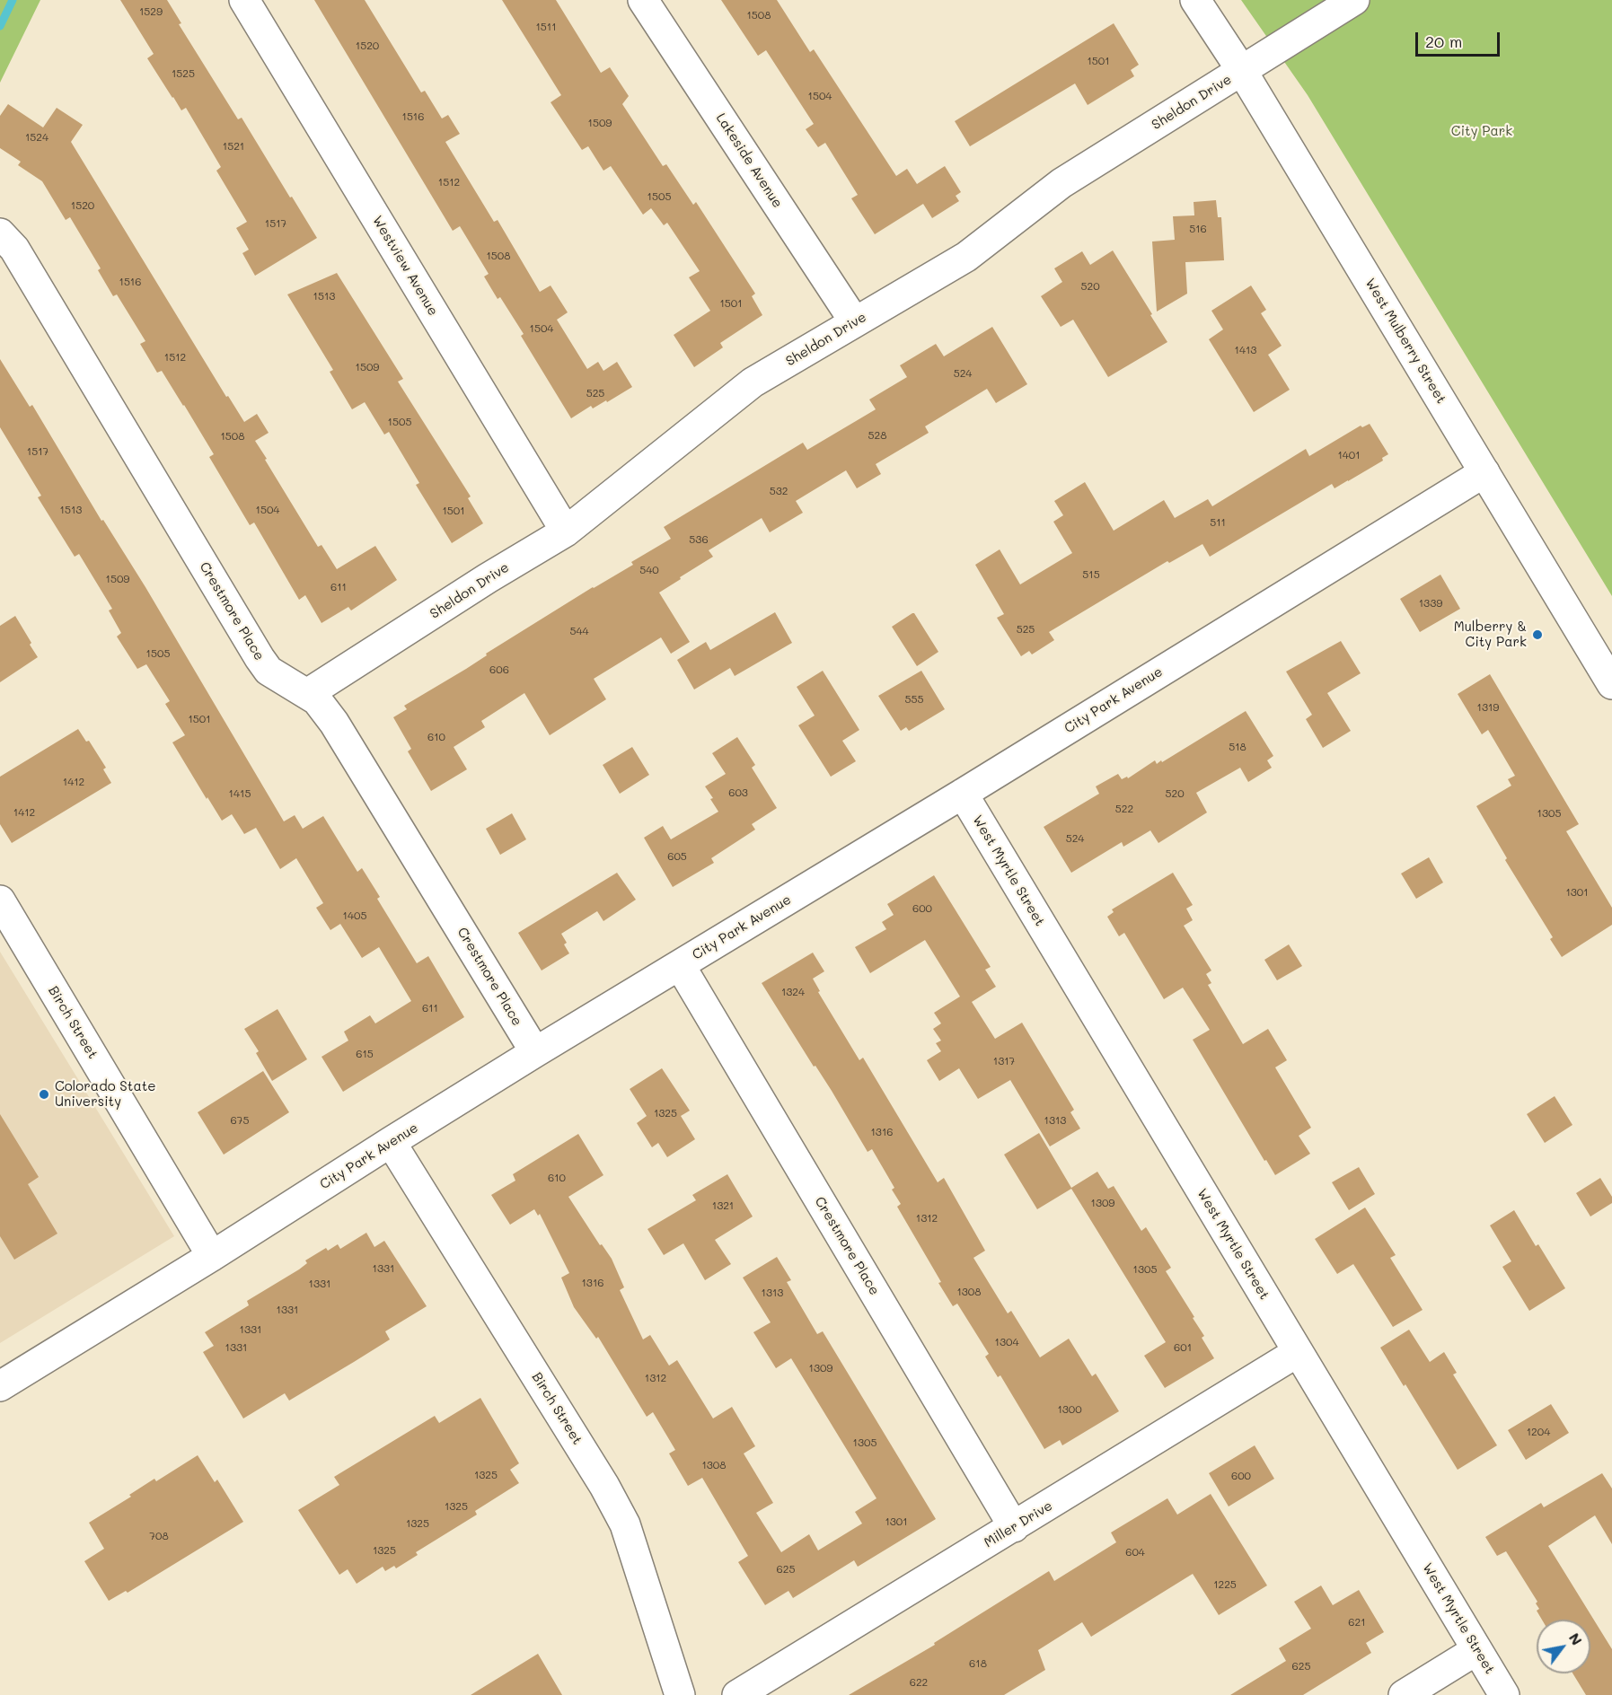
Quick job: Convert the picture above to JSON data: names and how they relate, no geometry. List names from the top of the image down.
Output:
{
  "streets": {
    "street": [
      "Sheldon Drive",
      "Lakeside Avenue",
      "Westview Avenue",
      "West Mulberry Street",
      "Crestmore Place",
      "City Park Avenue",
      "West Myrtle Street",
      "Birch Street",
      "Miller Drive"
    ]
  },
  "crossings": [
    ["Sheldon Drive", "Lakeside Avenue"],
    ["Sheldon Drive", "Westview Avenue"],
    ["Sheldon Drive", "West Mulberry Street"],
    ["Sheldon Drive", "Crestmore Place"],
    ["West Mulberry Street", "City Park Avenue"],
    ["Crestmore Place", "City Park Avenue"],
    ["Crestmore Place", "Miller Drive"],
    ["City Park Avenue", "West Myrtle Street"],
    ["City Park Avenue", "Birch Street"],
    ["West Myrtle Street", "Miller Drive"]
  ],
  "parks": ["City Park"],
  "places": ["Mulberry & City Park", "Colorado State University"],
  "house_numbers": [
    "1529",
    "1508",
    "1511",
    "1520",
    "1501",
    "1525",
    "1504",
    "1516",
    "1509",
    "1524",
    "1521",
    "1512",
    "1505",
    "1520",
    "1517",
    "516",
    "1508",
    "1516",
    "520",
    "1513",
    "1501",
    "1504",
    "1413",
    "1512",
    "1509",
    "524",
    "525",
    "1505",
    "528",
    "1508",
    "1517",
    "1401",
    "532",
    "1513",
    "1504",
    "1501",
    "511",
    "536",
    "540",
    "515",
    "1509",
    "611",
    "1339",
    "525",
    "544",
    "1505",
    "606",
    "555",
    "1319",
    "1501",
    "610",
    "518",
    "1412",
    "603",
    "1415",
    "520",
    "522",
    "1412",
    "1305",
    "524",
    "605",
    "1301",
    "600",
    "1405",
    "1324",
    "611",
    "615",
    "1317",
    "1325",
    "675",
    "1313",
    "1316",
    "610",
    "1309",
    "1321",
    "1312",
    "1331",
    "1305",
    "1316",
    "1331",
    "1308",
    "1313",
    "1331",
    "1331",
    "1304",
    "1331",
    "601",
    "1309",
    "1312",
    "1300",
    "1204",
    "1305",
    "1308",
    "1325",
    "600",
    "1325",
    "1301",
    "1325",
    "708",
    "1325",
    "604",
    "625",
    "1225",
    "621",
    "618",
    "625",
    "622"
  ],
  "scale_bar": "20 m",
  "north": "top right"
}
